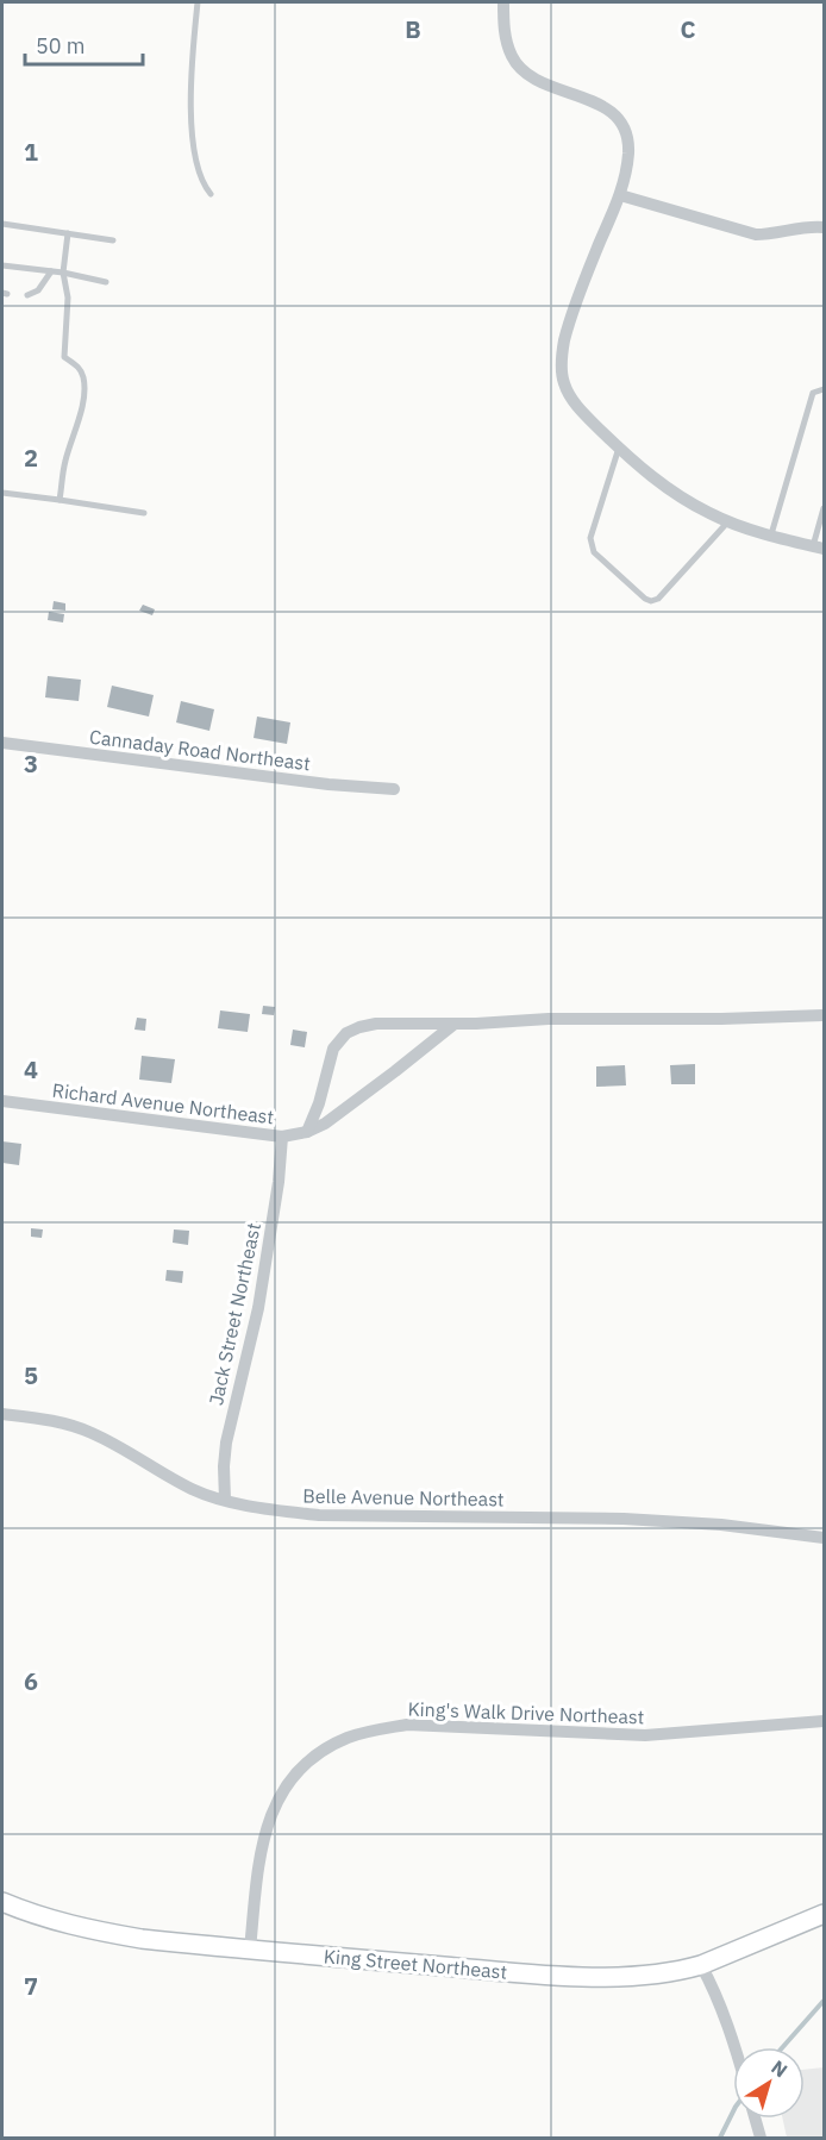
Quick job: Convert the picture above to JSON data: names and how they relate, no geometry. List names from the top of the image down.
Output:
{
  "streets": {
    "street": [
      "Cannaday Road Northeast",
      "Richard Avenue Northeast",
      "Jack Street Northeast",
      "Belle Avenue Northeast",
      "King's Walk Drive Northeast",
      "King Street Northeast"
    ]
  },
  "crossings": [
    ["Richard Avenue Northeast", "Jack Street Northeast"],
    ["Jack Street Northeast", "Belle Avenue Northeast"],
    ["King's Walk Drive Northeast", "King Street Northeast"]
  ],
  "scale_bar": "50 m",
  "north": "top right",
  "grid": {
    "columns": ["B", "C"],
    "rows": [
      "1",
      "2",
      "3",
      "4",
      "5",
      "6",
      "7"
    ]
  }
}
